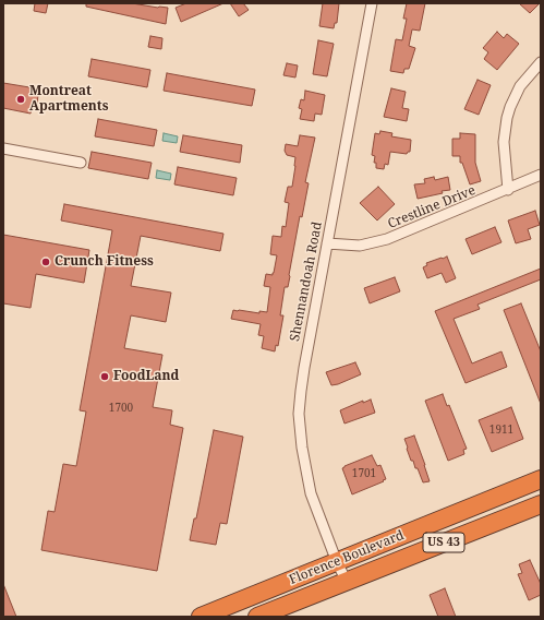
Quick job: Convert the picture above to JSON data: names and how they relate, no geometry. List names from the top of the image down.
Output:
{
  "streets": {
    "highway": ["US 43", "Florence Boulevard"],
    "street": ["Crestline Drive", "Shennandoah Road"]
  },
  "crossings": [
    ["Crestline Drive", "Shennandoah Road"],
    ["Shennandoah Road", "Florence Boulevard"]
  ],
  "places": ["Montreat Apartments", "Crunch Fitness", "FoodLand"],
  "house_numbers": ["1700", "1911", "1701"]
}
